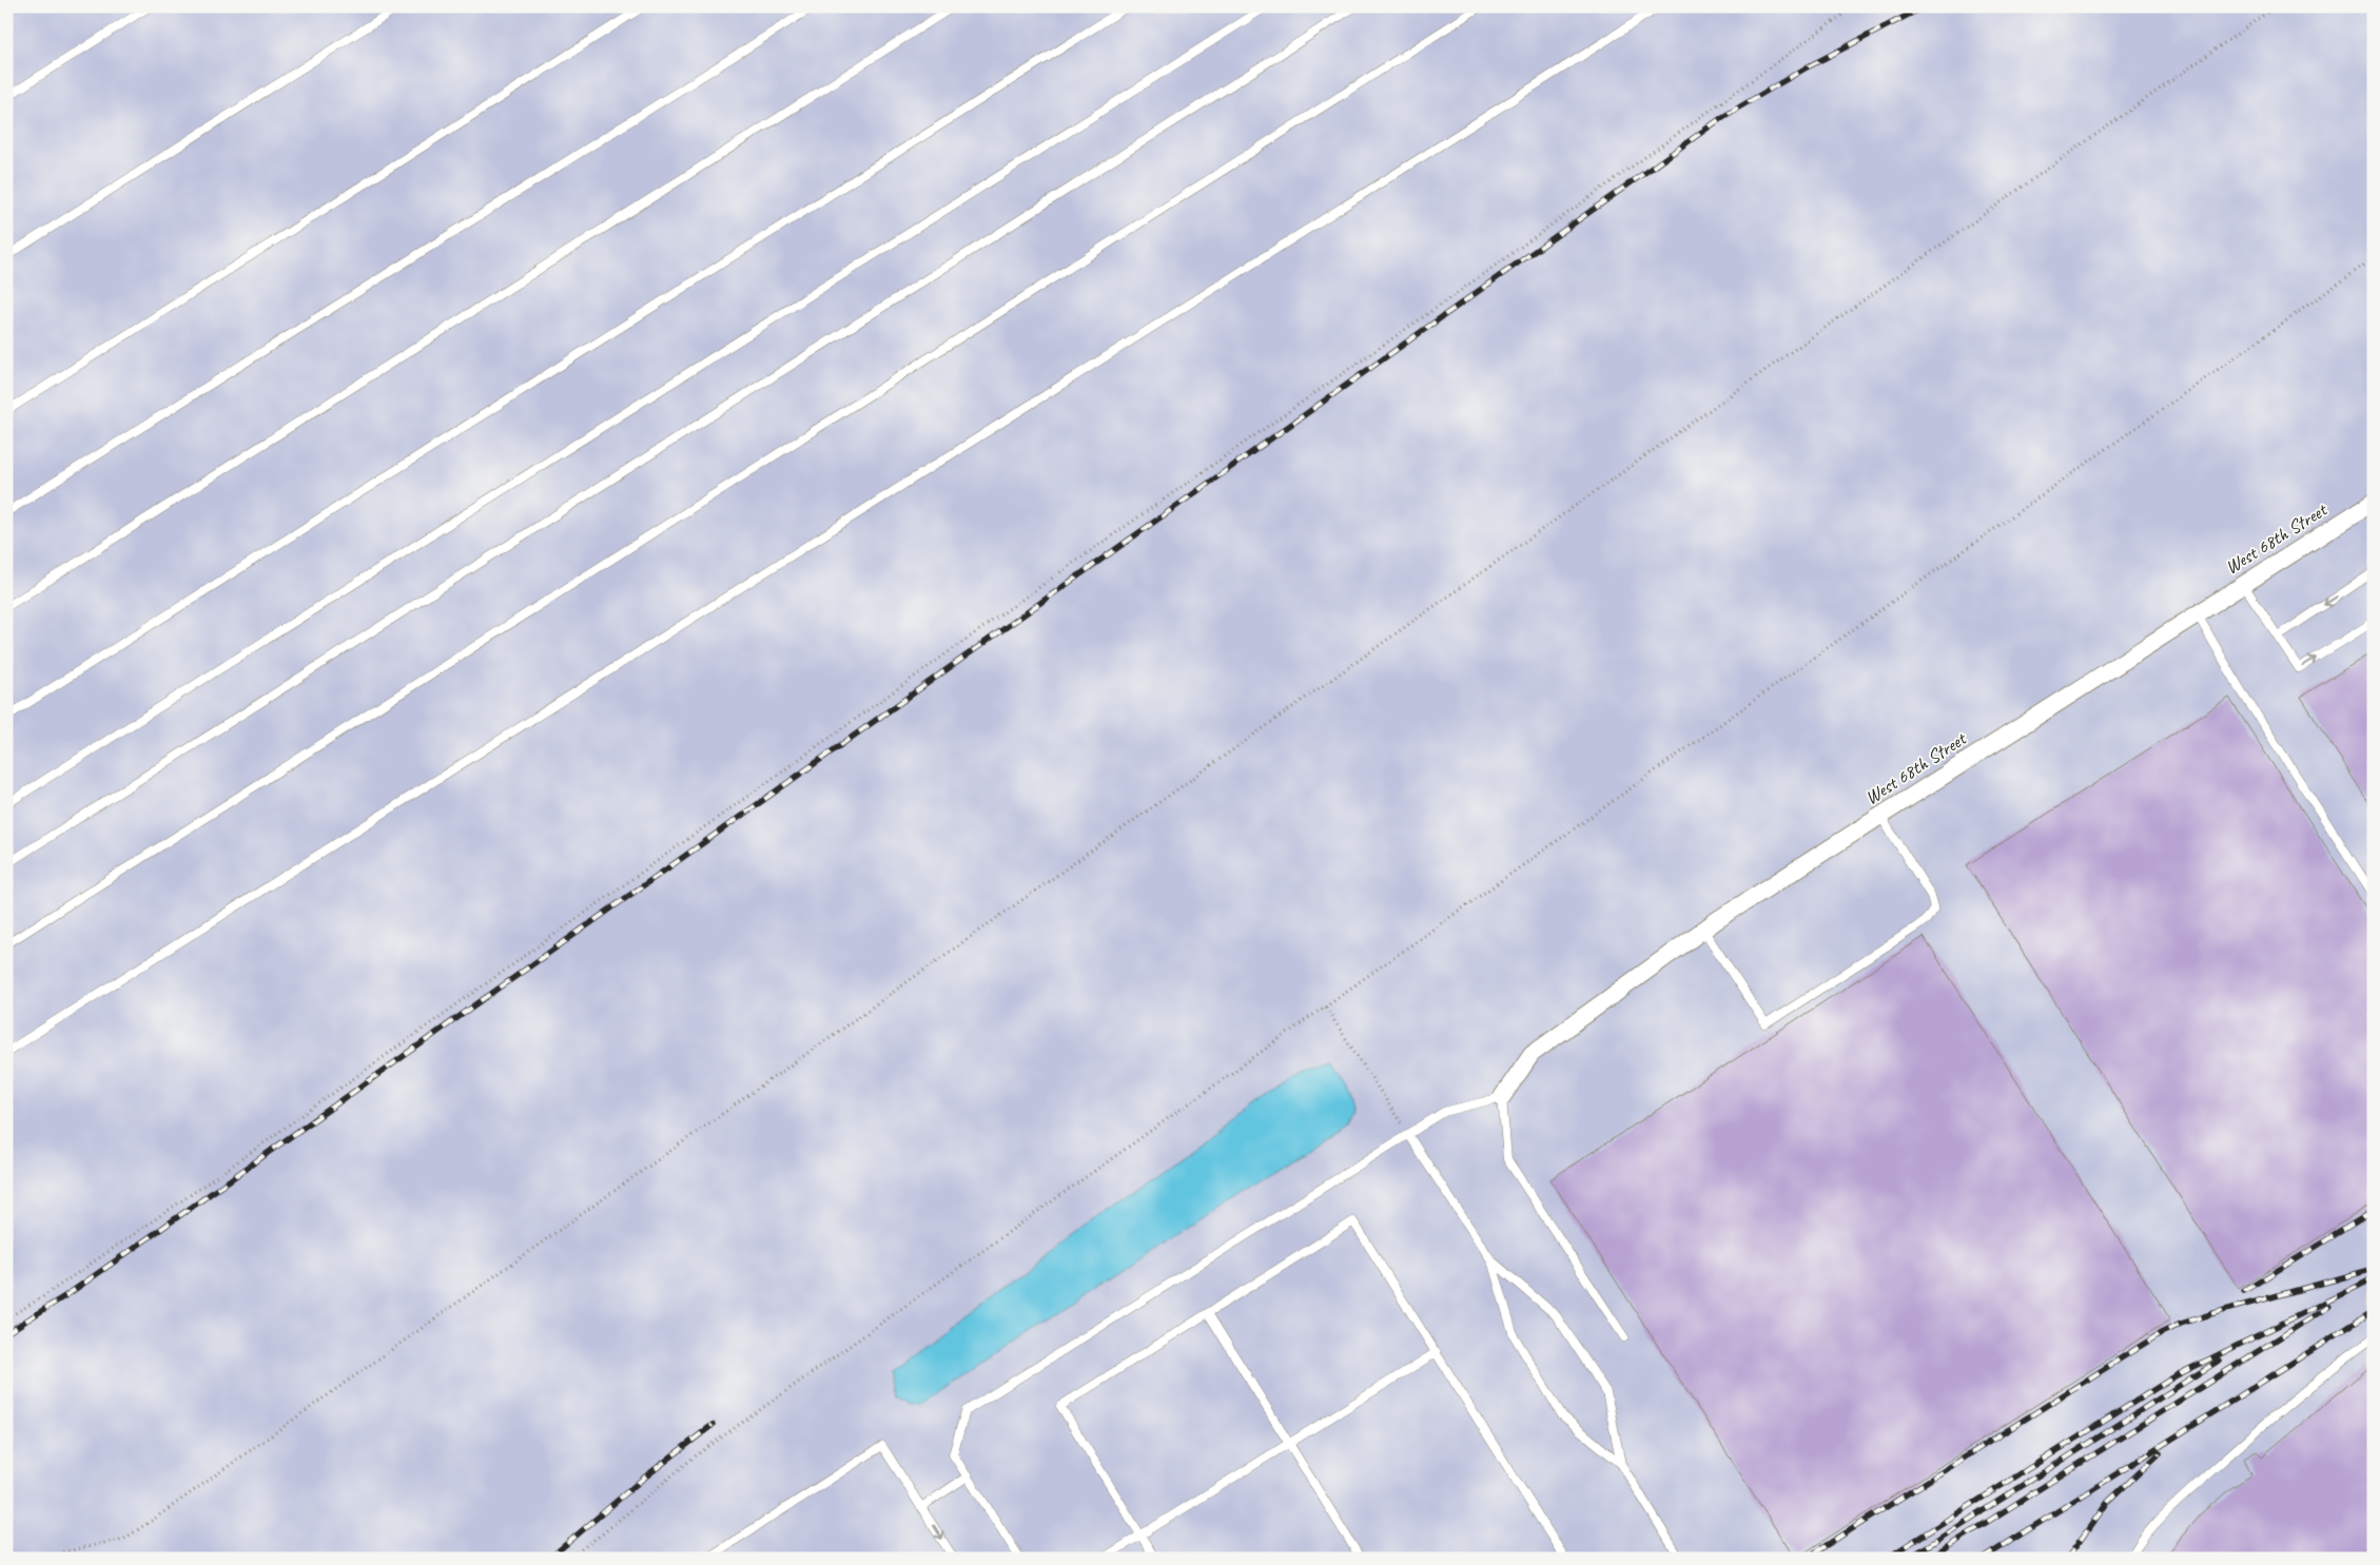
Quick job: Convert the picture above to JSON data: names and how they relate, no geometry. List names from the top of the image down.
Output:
{
  "streets": {
    "street": ["West 68th Street"]
  }
}
